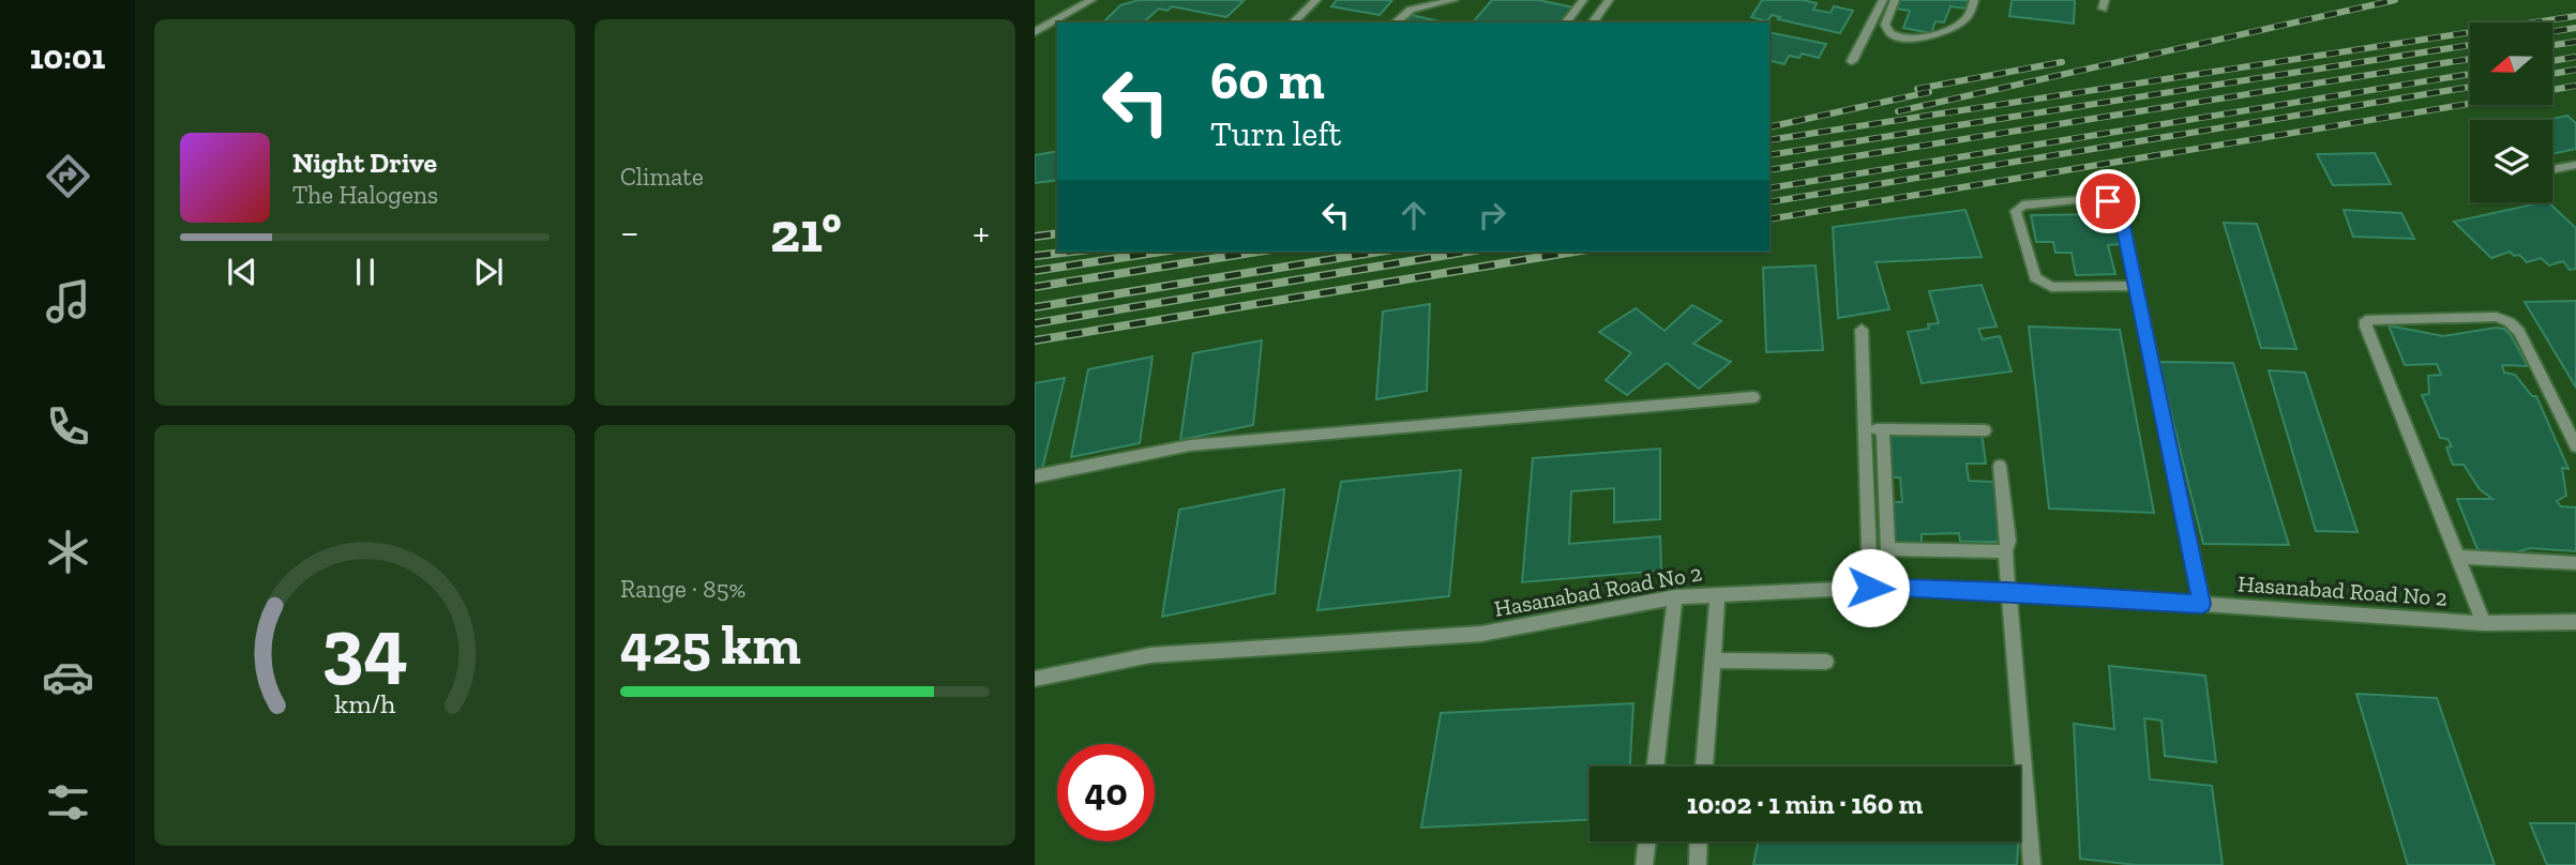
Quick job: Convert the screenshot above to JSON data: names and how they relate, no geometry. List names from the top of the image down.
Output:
{
  "streets": {
    "street": ["Hasanabad Road No 2"]
  },
  "north": "left",
  "page": {
    "tabs": "10:01",
    "tile": [
      "Climate",
      ["Range · 85%", "425 km"]
    ],
    "turn": ["60 m", "Turn left"],
    "song": ["Night Drive", "The Halogens"],
    "heat": ["−", "21°", "+"],
    "limit": "40",
    "trip": "10:02 · 1 min · 160 m",
    "gauge": ["34", "km/h"]
  }
}
